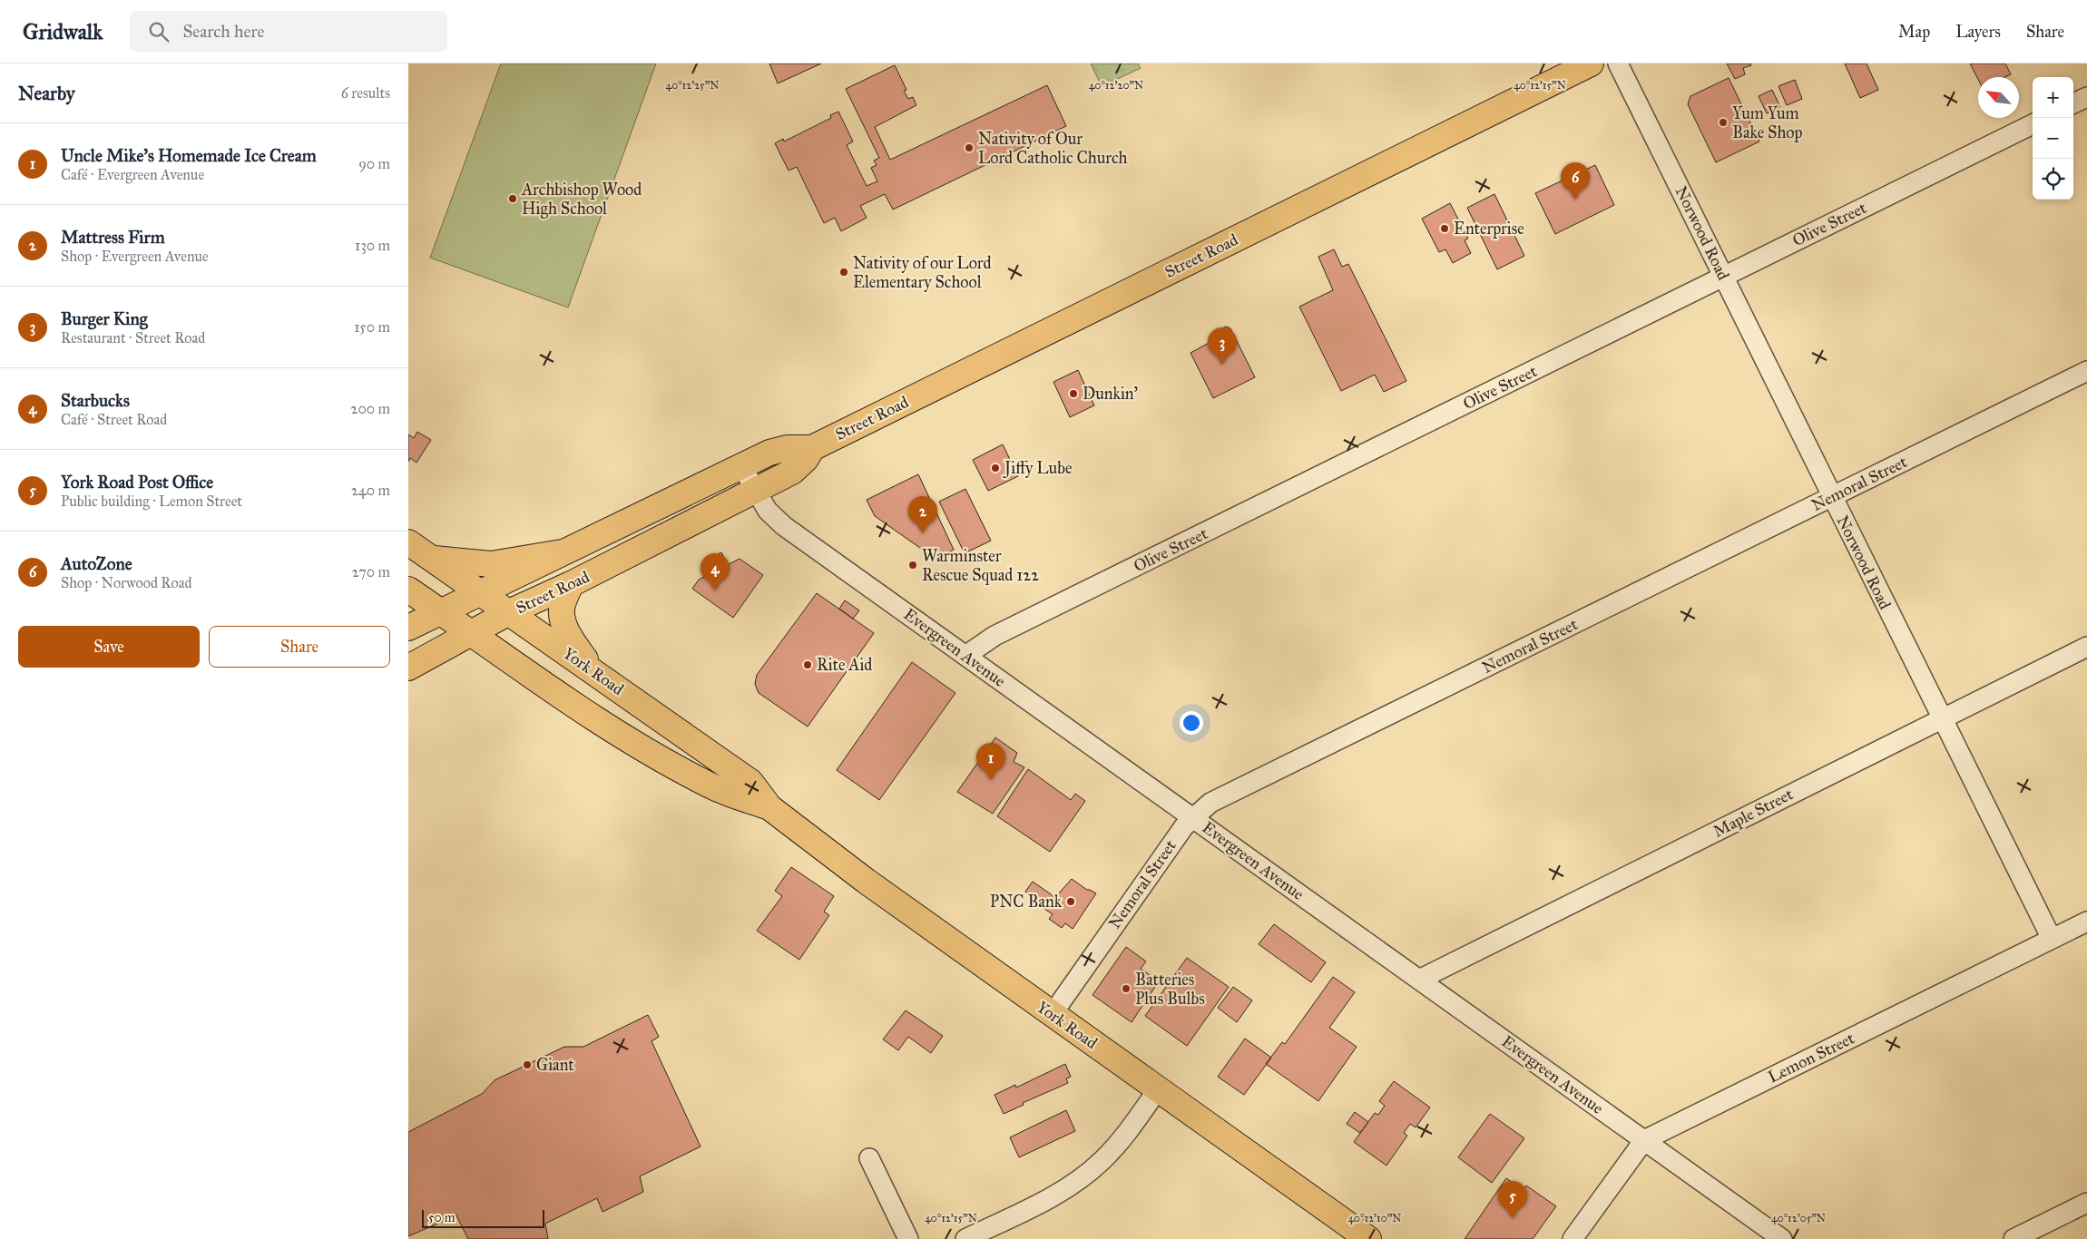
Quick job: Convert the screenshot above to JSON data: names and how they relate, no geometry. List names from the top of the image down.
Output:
{
  "streets": {
    "main road": ["Street Road", "York Road"],
    "street": [
      "Olive Street",
      "Norwood Road",
      "Nemoral Street",
      "Evergreen Avenue",
      "Maple Street",
      "Lemon Street"
    ]
  },
  "crossings": [
    ["Olive Street", "Norwood Road"],
    ["Olive Street", "Evergreen Avenue"],
    ["Norwood Road", "Nemoral Street"],
    ["Norwood Road", "Maple Street"],
    ["Norwood Road", "Lemon Street"],
    ["Street Road", "Evergreen Avenue"],
    ["Street Road", "York Road"],
    ["Nemoral Street", "Evergreen Avenue"],
    ["Nemoral Street", "York Road"],
    ["Evergreen Avenue", "Maple Street"],
    ["Evergreen Avenue", "Lemon Street"]
  ],
  "places": [
    "Yum Yum Bake Shop",
    "Nativity of Our Lord Catholic Church",
    "Archbishop Wood High School",
    "Enterprise",
    "Nativity of our Lord Elementary School",
    "Dunkin'",
    "Jiffy Lube",
    "Warminster Rescue Squad 122",
    "Rite Aid",
    "PNC Bank",
    "Batteries Plus Bulbs",
    "Giant"
  ],
  "scale_bar": "50 m",
  "north": "top left",
  "page": {
    "header": "Gridwalk",
    "search": "Search here",
    "nav": ["Map", "Layers", "Share"],
    "heading": ["Nearby", "6 results"],
    "map_buttons": ["+", "−"],
    "list": [
      {
        "mark": "1",
        "name": "Uncle Mike's Homemade Ice Cream",
        "note": "Café · Evergreen Avenue",
        "value": "90 m"
      },
      {
        "mark": "2",
        "name": "Mattress Firm",
        "note": "Shop · Evergreen Avenue",
        "value": "130 m"
      },
      {
        "mark": "3",
        "name": "Burger King",
        "note": "Restaurant · Street Road",
        "value": "150 m"
      },
      {
        "mark": "4",
        "name": "Starbucks",
        "note": "Café · Street Road",
        "value": "200 m"
      },
      {
        "mark": "5",
        "name": "York Road Post Office",
        "note": "Public building · Lemon Street",
        "value": "240 m"
      },
      {
        "mark": "6",
        "name": "AutoZone",
        "note": "Shop · Norwood Road",
        "value": "270 m"
      }
    ],
    "pins": [
      "6",
      "3",
      "2",
      "4",
      "1",
      "5"
    ],
    "buttons": ["Save", "Share"],
    "scale": "50 m"
  },
  "coordinates": [
    "40°12'25\"N",
    "40°12'20\"N",
    "40°12'15\"N",
    "40°12'10\"N",
    "40°12'05\"N"
  ]
}
